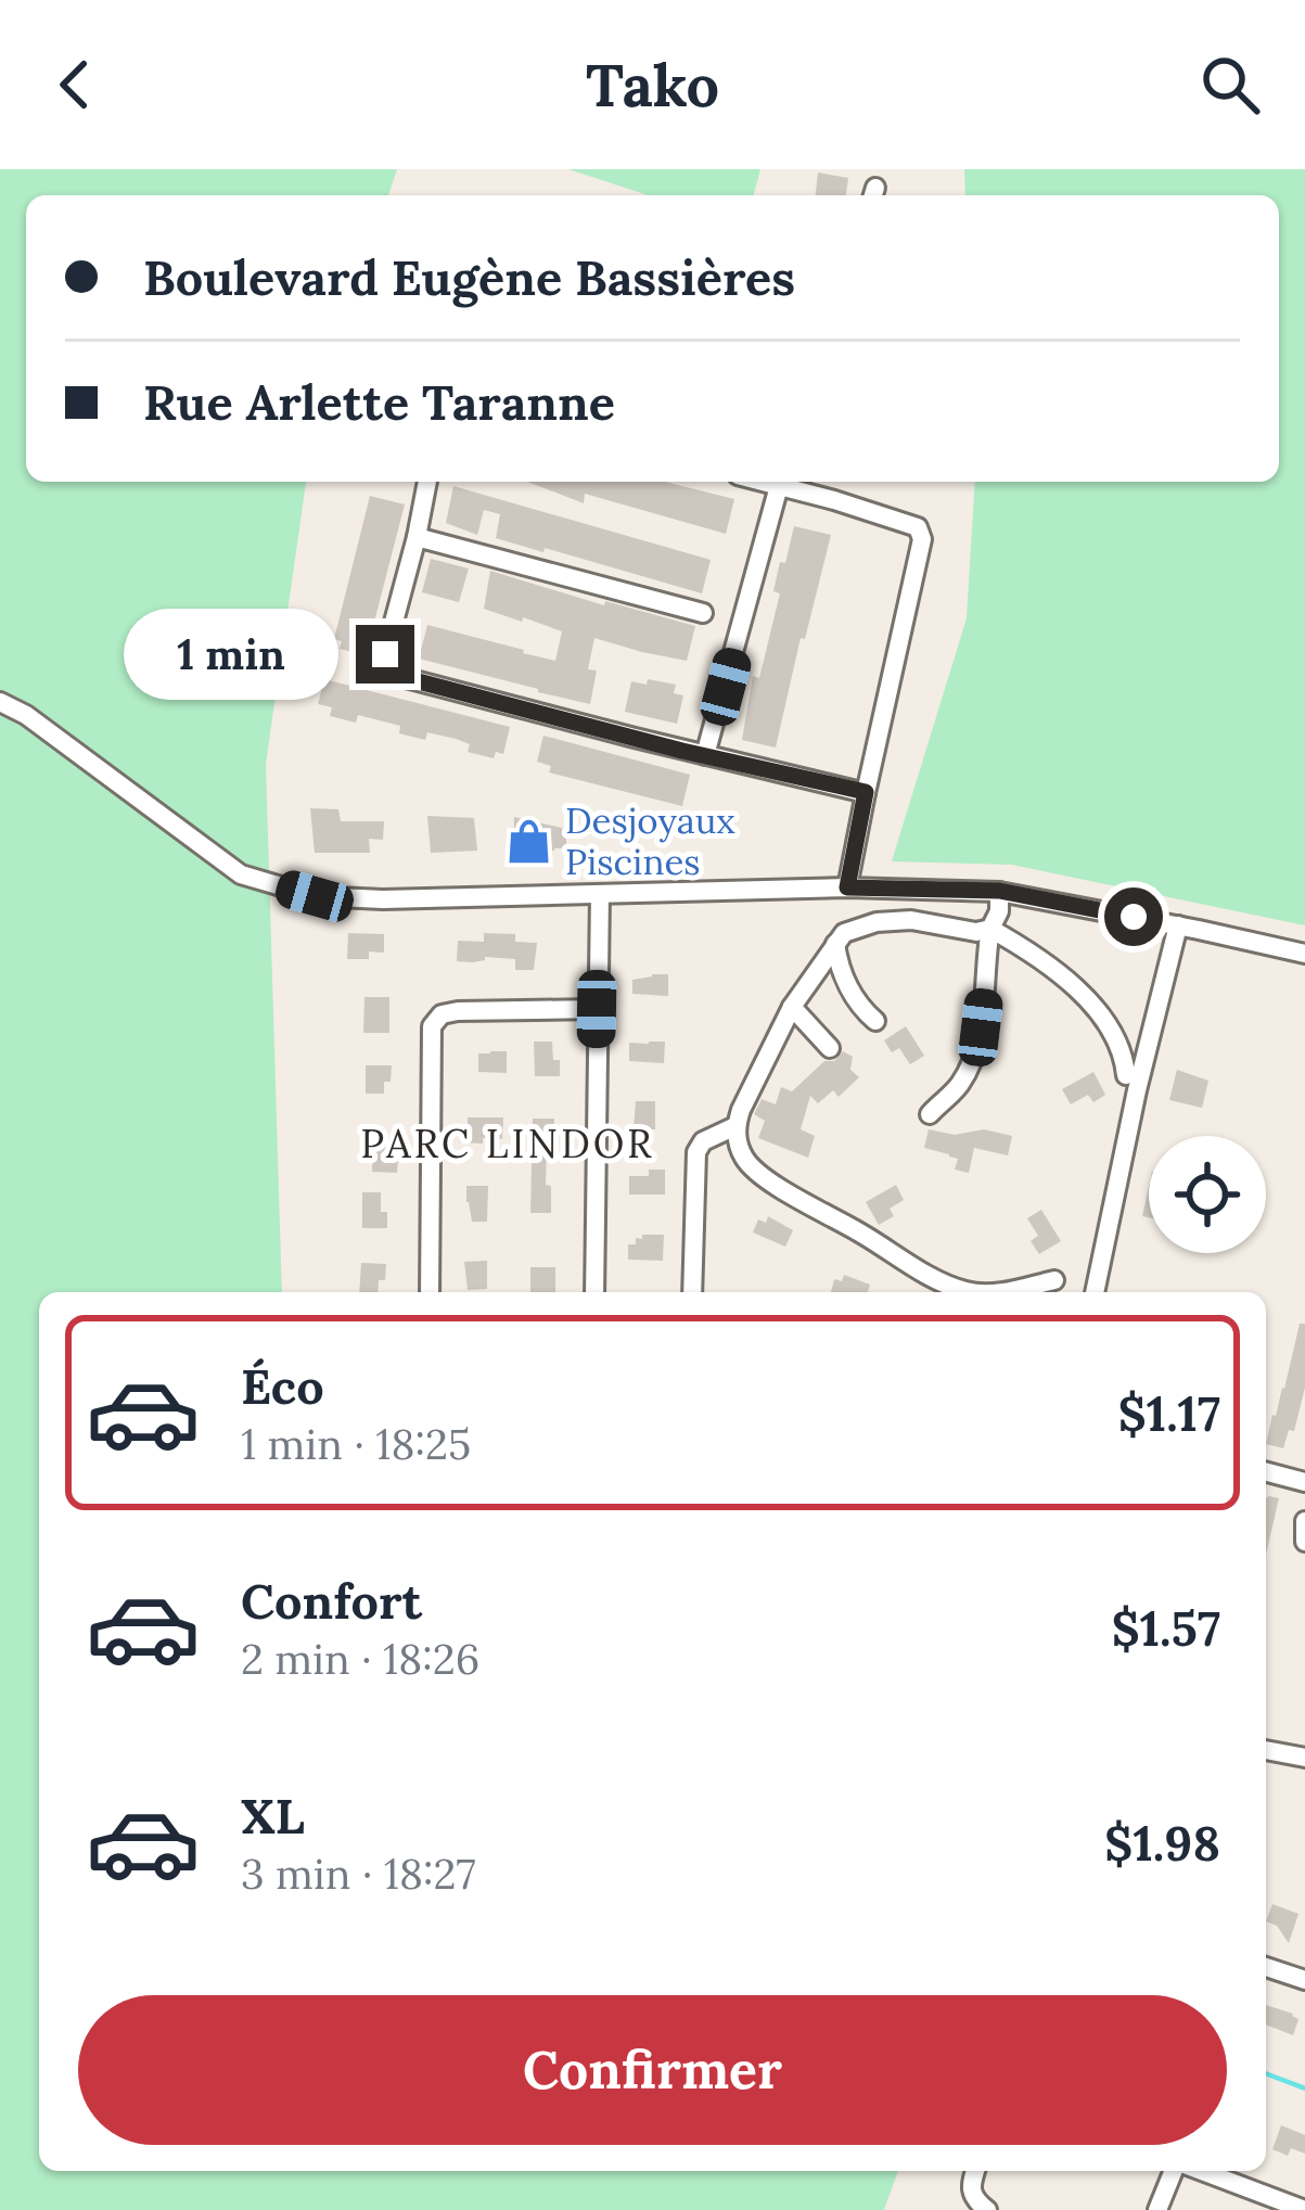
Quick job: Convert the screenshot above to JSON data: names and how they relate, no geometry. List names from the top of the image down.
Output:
{
  "districts": ["PARC LINDOR"],
  "places": {
    "shop": ["Desjoyaux Piscines"]
  },
  "page": {
    "header": "Tako",
    "banner": ["Boulevard Eugène Bassières", "Rue Arlette Taranne"],
    "bubble": "1 min",
    "list": [
      {
        "name": "Éco",
        "note": "1 min · 18:25",
        "value": "$1.17"
      },
      {
        "name": "Confort",
        "note": "2 min · 18:26",
        "value": "$1.57"
      },
      {
        "name": "XL",
        "note": "3 min · 18:27",
        "value": "$1.98"
      }
    ],
    "buttons": "Confirmer"
  }
}
